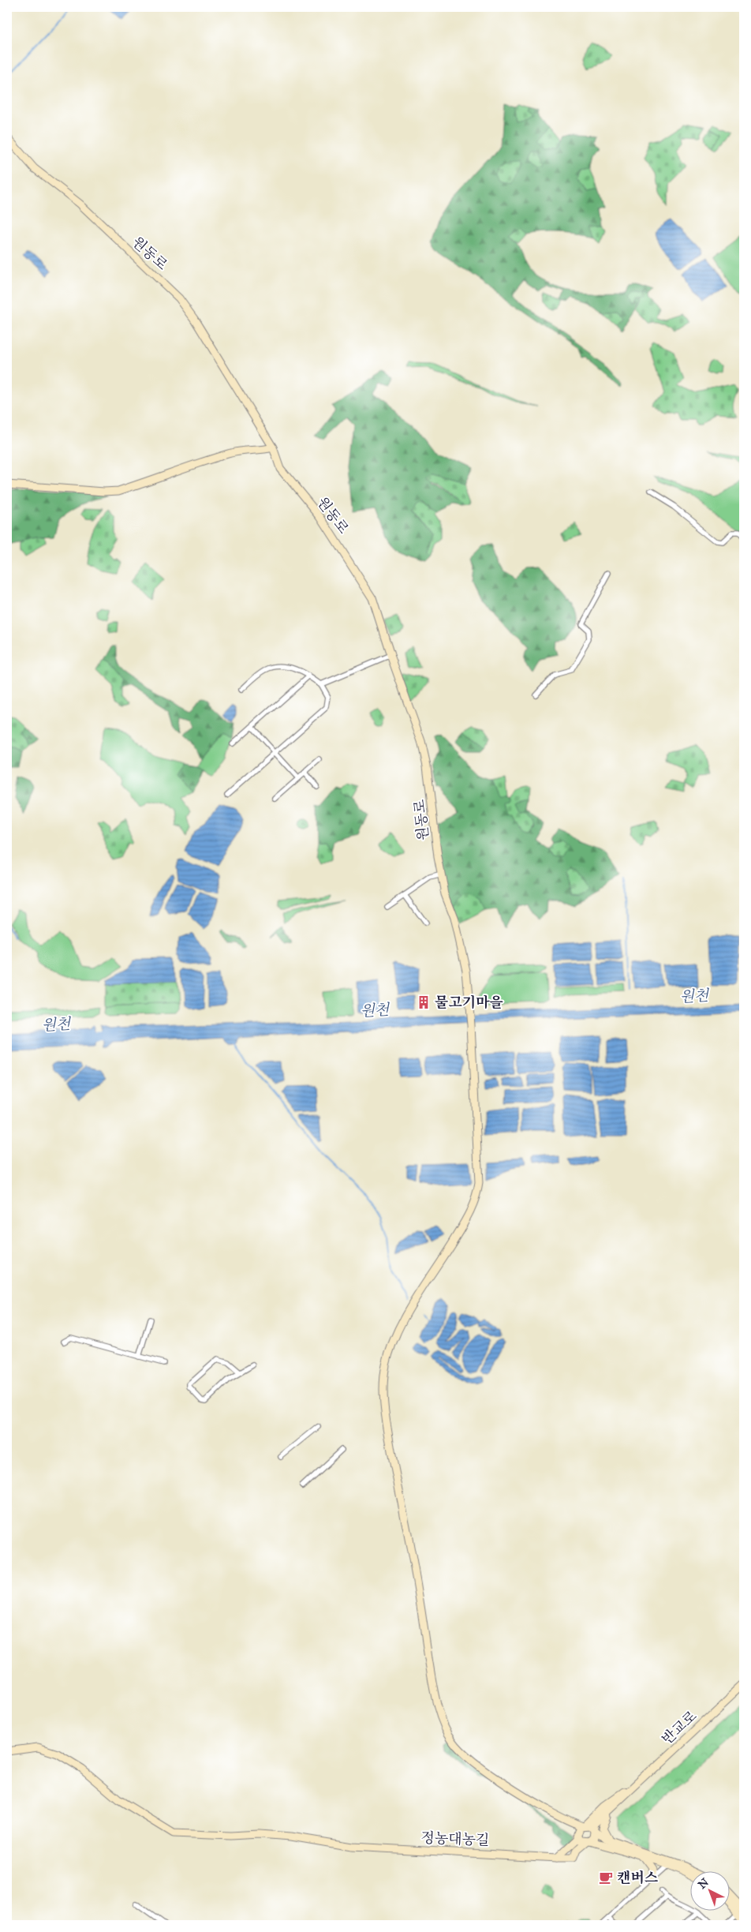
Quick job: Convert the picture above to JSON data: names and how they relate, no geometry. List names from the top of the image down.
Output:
{
  "streets": {
    "street": ["원동로", "반교로", "정농대농길"]
  },
  "water": ["원천"],
  "places": {
    "building": ["물고기마을"],
    "cafe": ["캔버스"]
  },
  "north": "top left"
}
